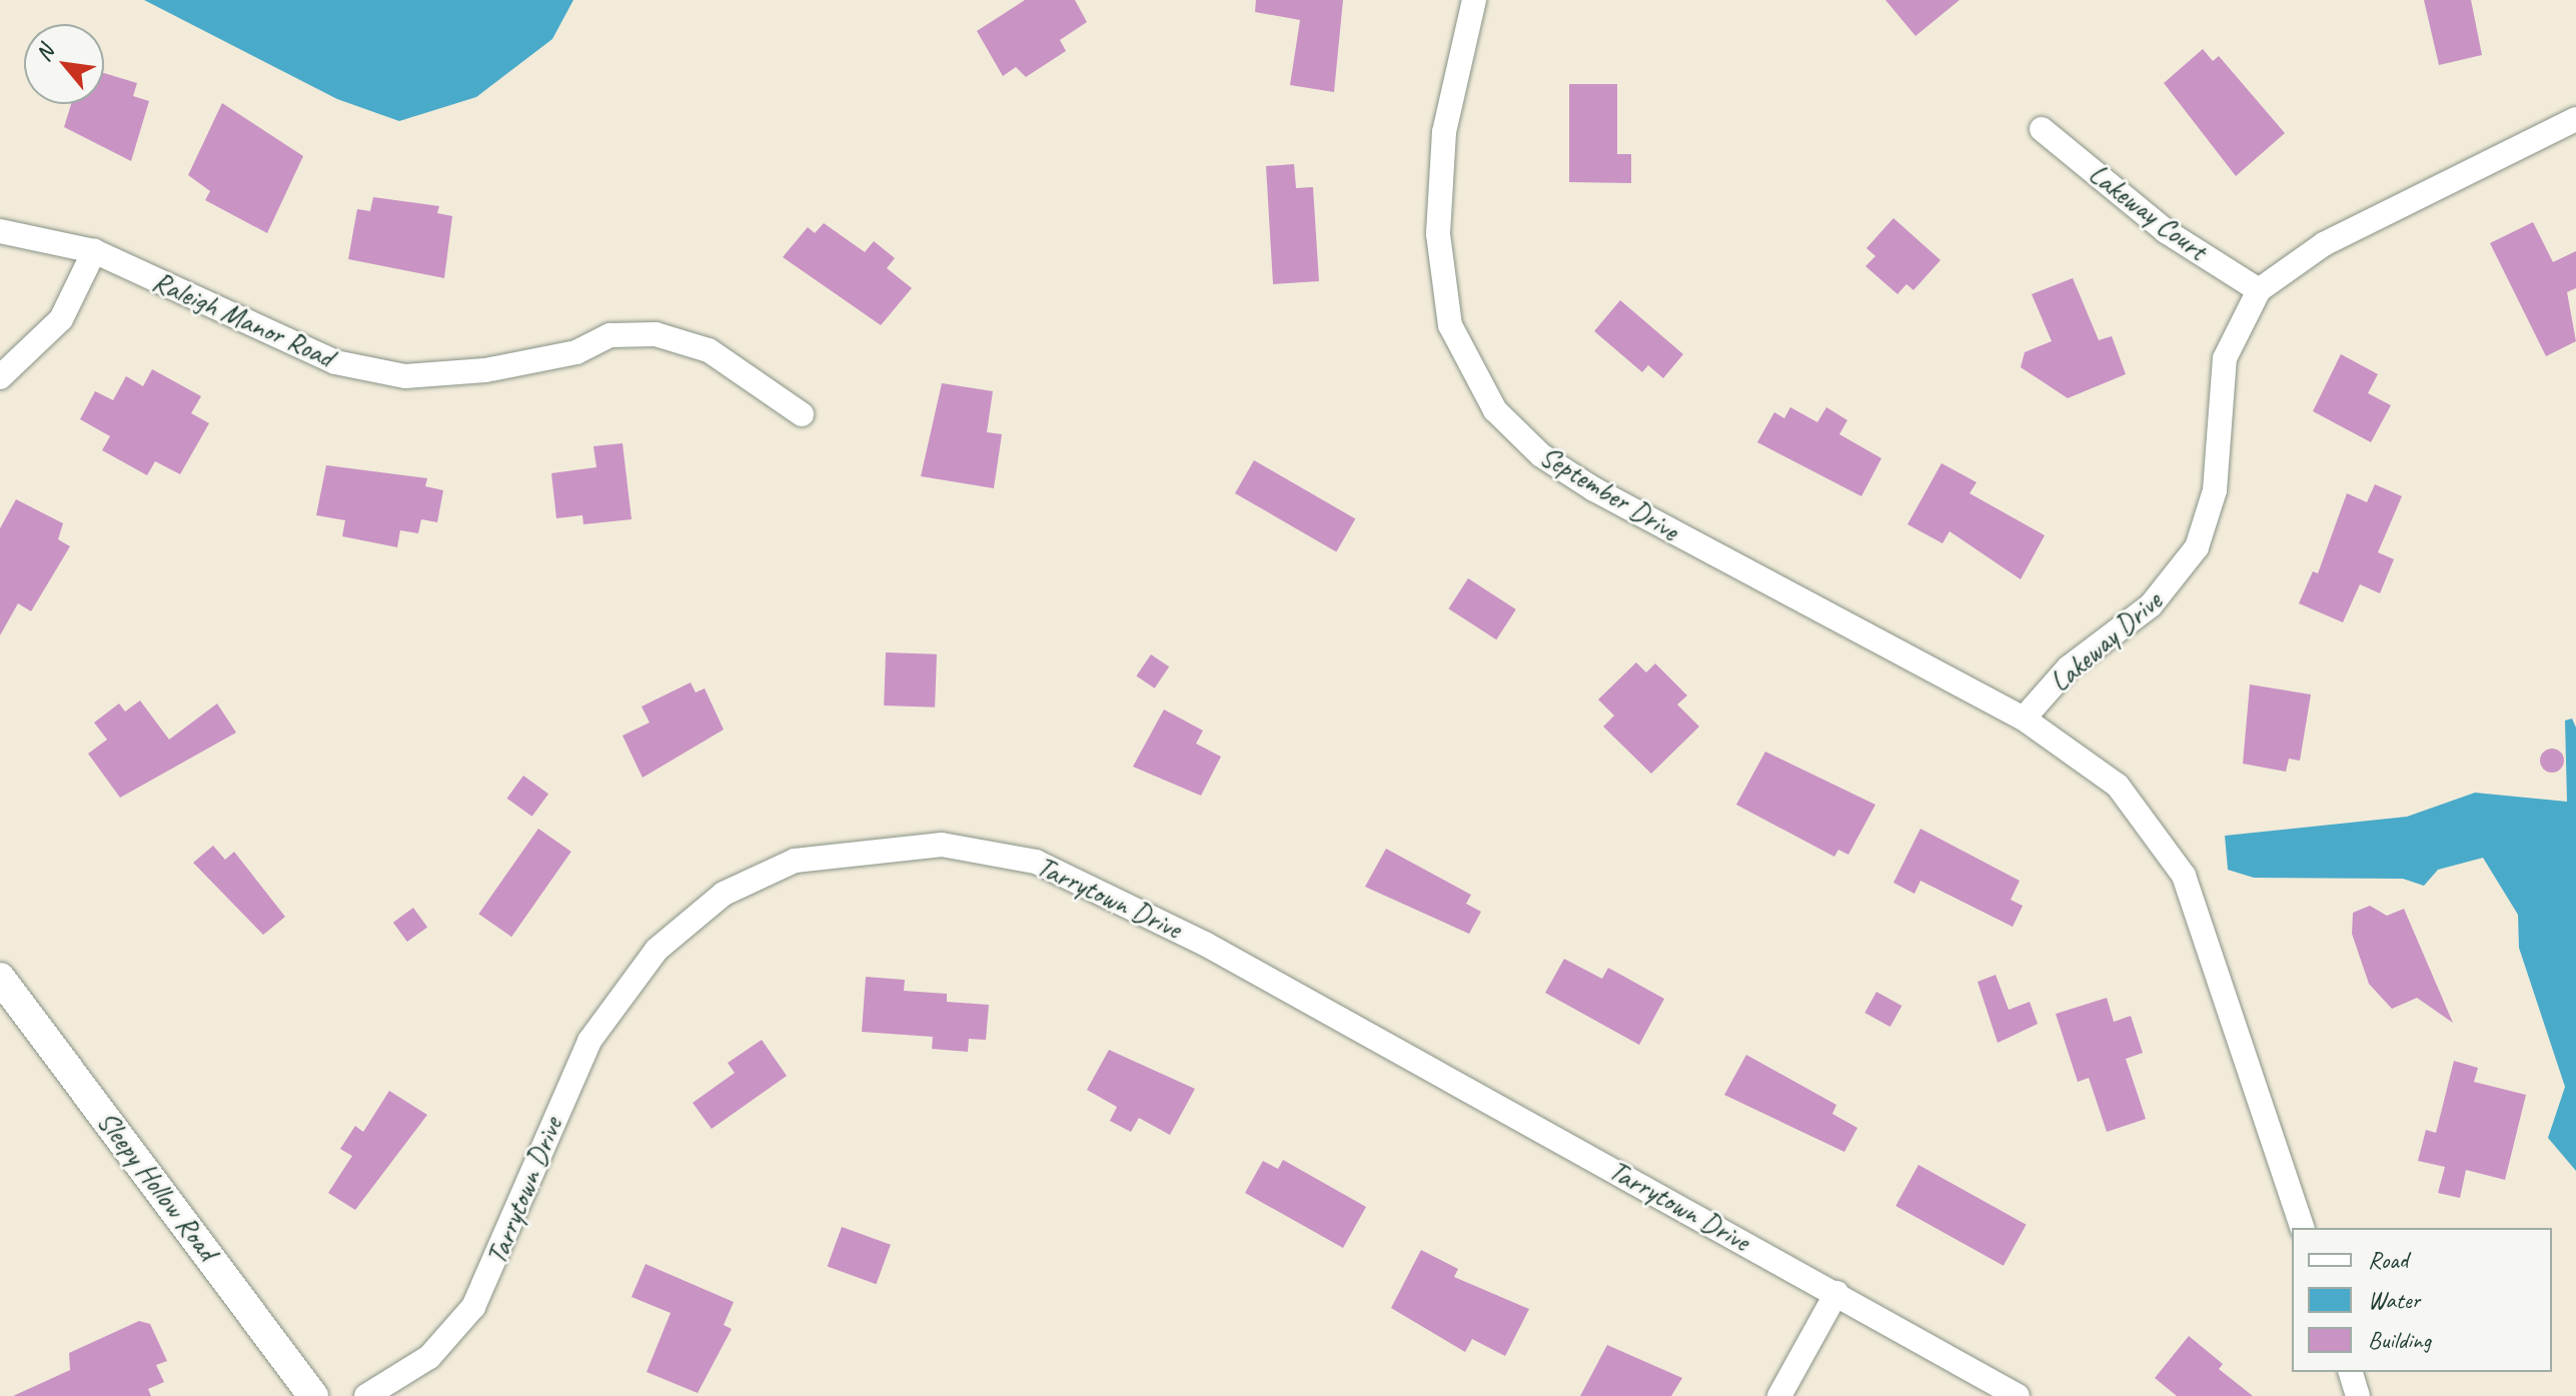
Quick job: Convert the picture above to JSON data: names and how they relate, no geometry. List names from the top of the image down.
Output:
{
  "streets": {
    "street": [
      "Lakeway Court",
      "Raleigh Manor Road",
      "September Drive",
      "Lakeway Drive",
      "Tarrytown Drive",
      "Sleepy Hollow Road"
    ]
  },
  "crossings": [
    ["Lakeway Court", "Lakeway Drive"],
    ["September Drive", "Lakeway Drive"]
  ],
  "legend": ["Road", "Water", "Building"],
  "north": "top left"
}
